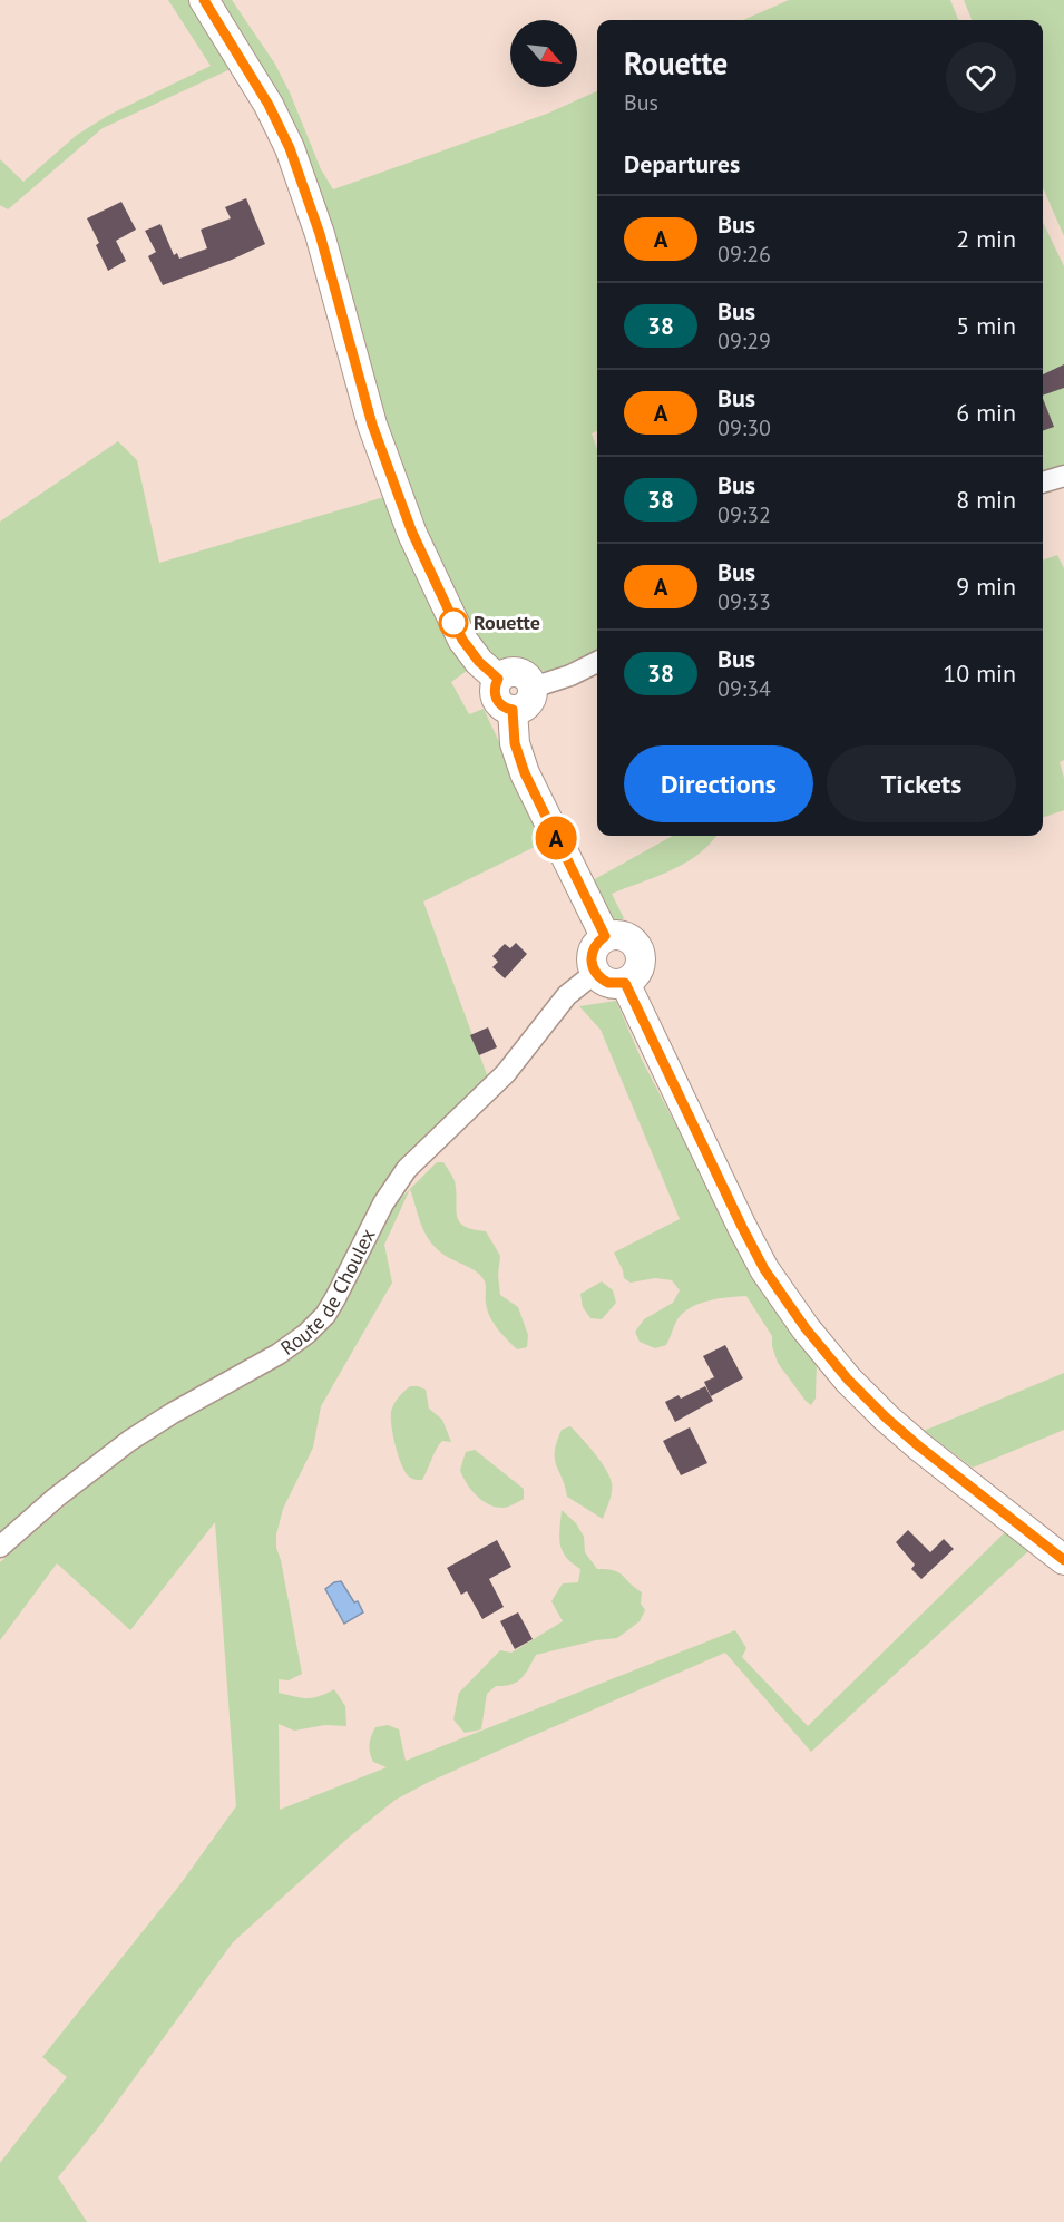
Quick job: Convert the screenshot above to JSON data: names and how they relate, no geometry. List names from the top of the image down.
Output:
{
  "streets": {
    "street": ["Route de Choulex"]
  },
  "places": ["Rouette"],
  "lines": ["bus line A"],
  "north": "bottom right",
  "page": {
    "on_map": "A",
    "heading": [
      ["Rouette", "Bus"],
      "Departures"
    ],
    "list": [
      {
        "mark": "A",
        "name": "Bus",
        "note": "09:26",
        "value": "2 min"
      },
      {
        "mark": "38",
        "name": "Bus",
        "note": "09:29",
        "value": "5 min"
      },
      {
        "mark": "A",
        "name": "Bus",
        "note": "09:30",
        "value": "6 min"
      },
      {
        "mark": "38",
        "name": "Bus",
        "note": "09:32",
        "value": "8 min"
      },
      {
        "mark": "A",
        "name": "Bus",
        "note": "09:33",
        "value": "9 min"
      },
      {
        "mark": "38",
        "name": "Bus",
        "note": "09:34",
        "value": "10 min"
      }
    ],
    "buttons": ["Directions", "Tickets"]
  }
}
